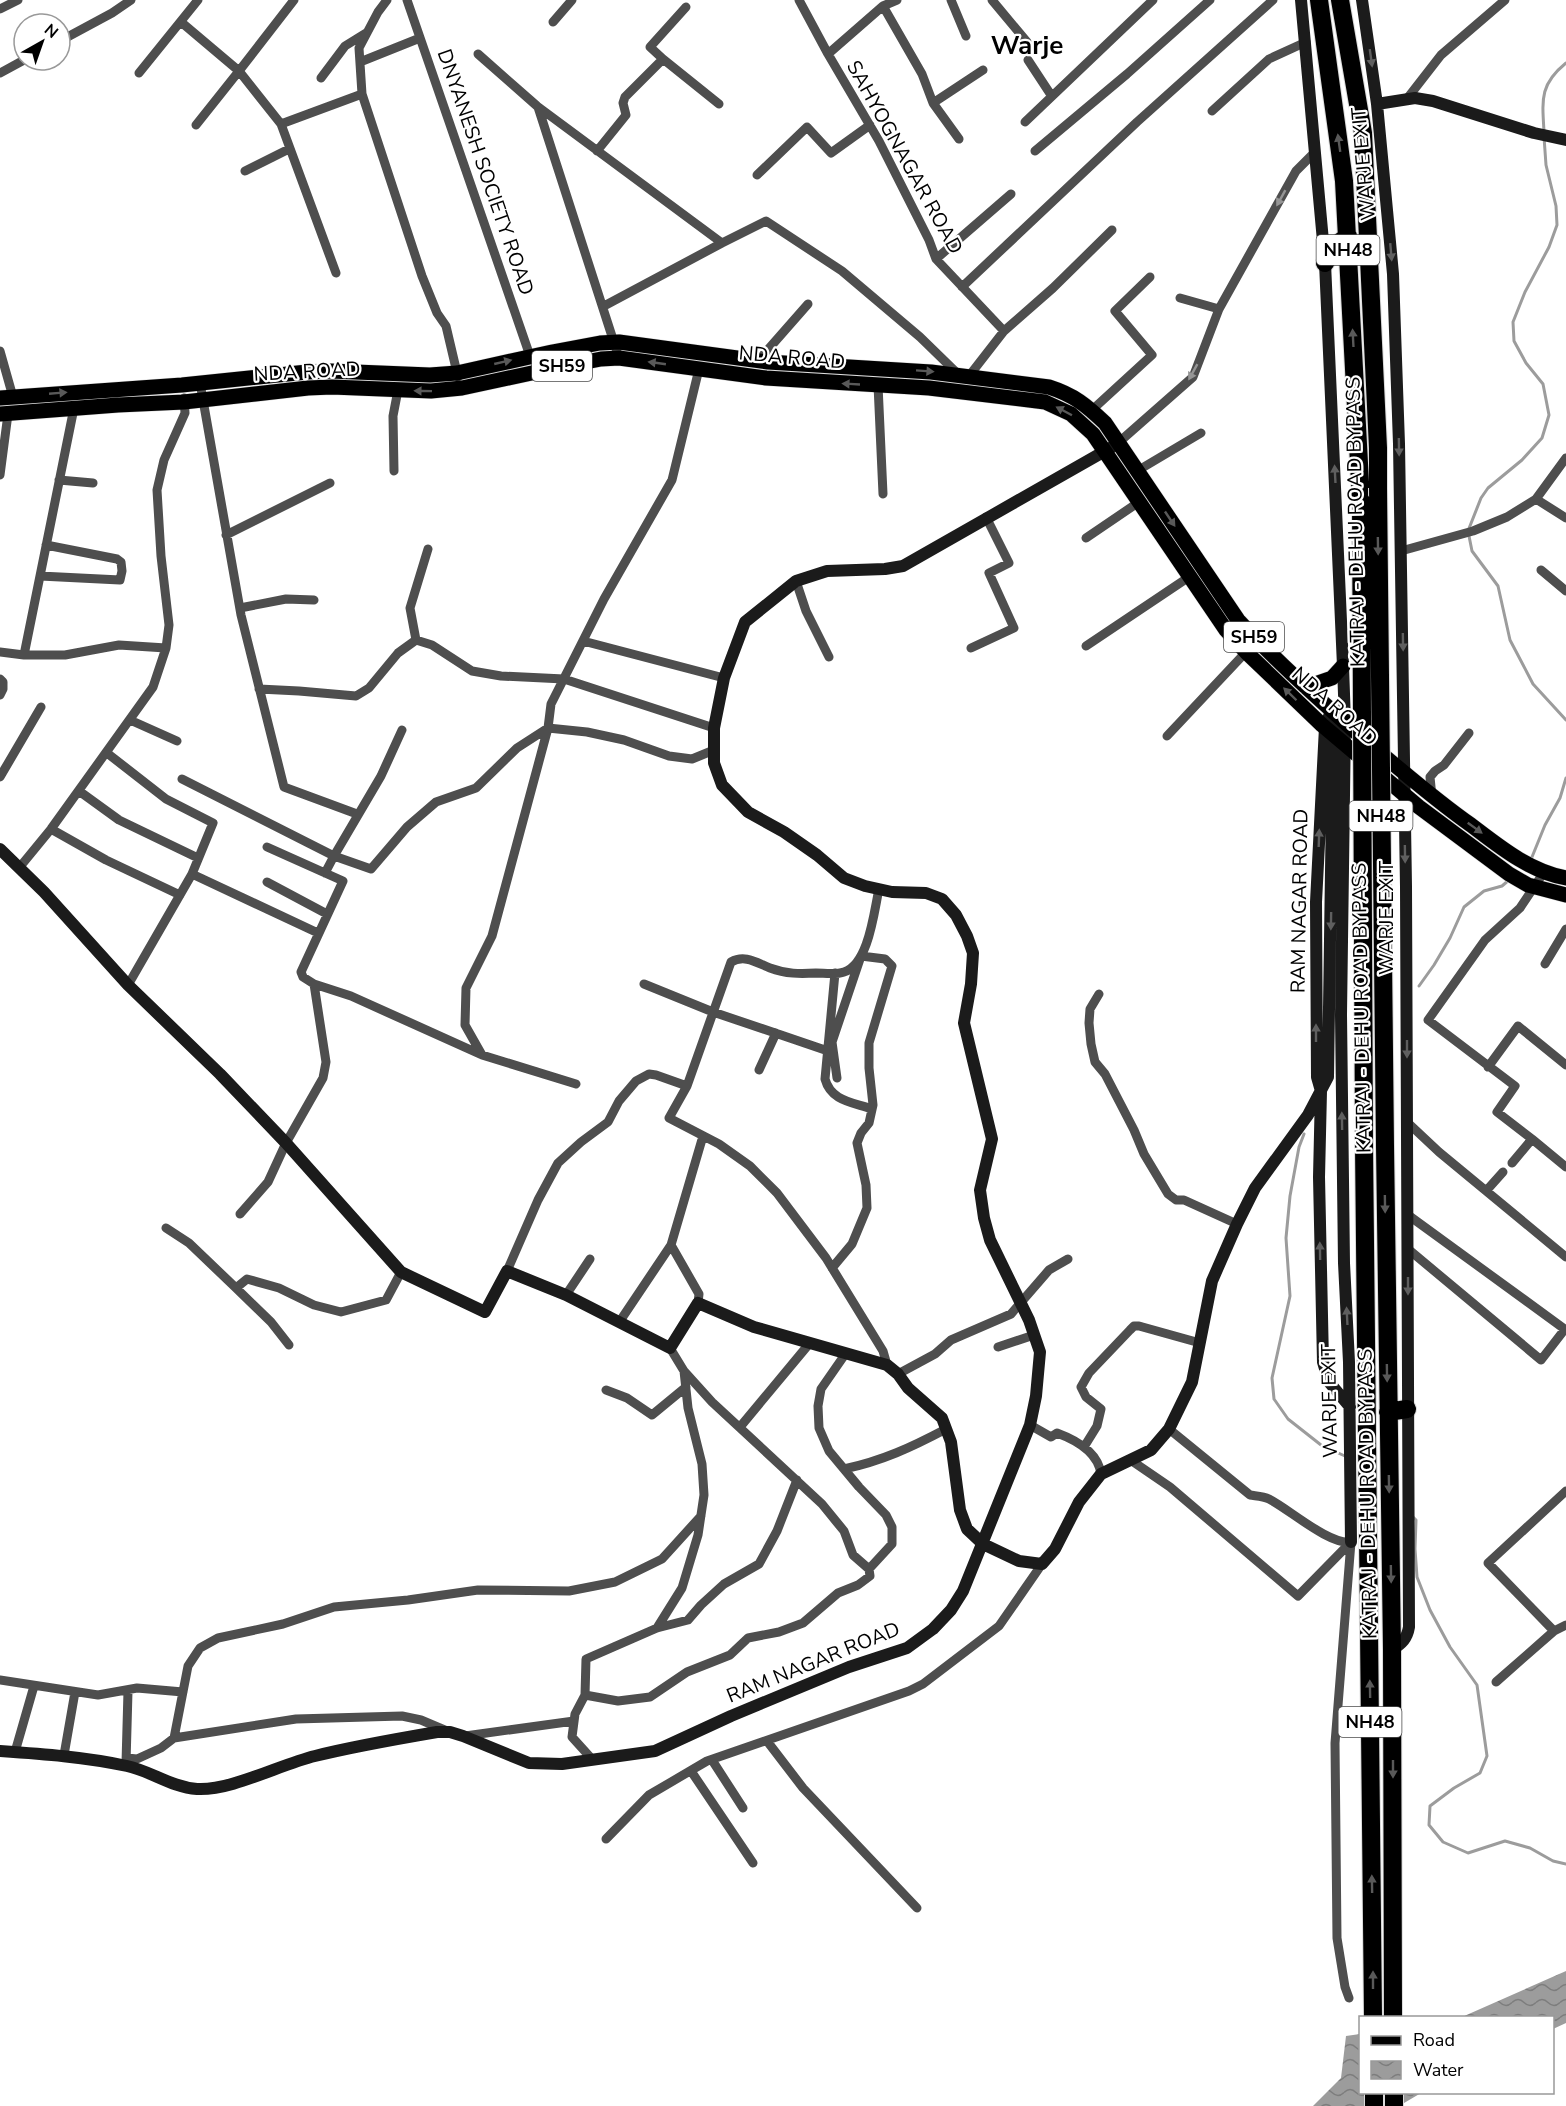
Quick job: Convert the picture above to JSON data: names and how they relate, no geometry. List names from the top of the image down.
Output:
{
  "streets": {
    "highway": ["NH48", "KATRAJ - DEHU ROAD BYPASS"],
    "main road": ["NDA ROAD", "SH59"],
    "street": [
      "SAHYOGNAGAR ROAD",
      "WARJE EXIT",
      "DNYANESH SOCIETY ROAD",
      "RAM NAGAR ROAD"
    ]
  },
  "crossings": [
    ["WARJE EXIT", "NDA ROAD"],
    ["WARJE EXIT", "SH59"],
    ["WARJE EXIT", "KATRAJ - DEHU ROAD BYPASS"],
    ["WARJE EXIT", "RAM NAGAR ROAD"],
    ["DNYANESH SOCIETY ROAD", "NDA ROAD"],
    ["NDA ROAD", "SH59"],
    ["NDA ROAD", "RAM NAGAR ROAD"]
  ],
  "districts": ["Warje"],
  "legend": ["Road", "Water"],
  "north": "top right"
}
